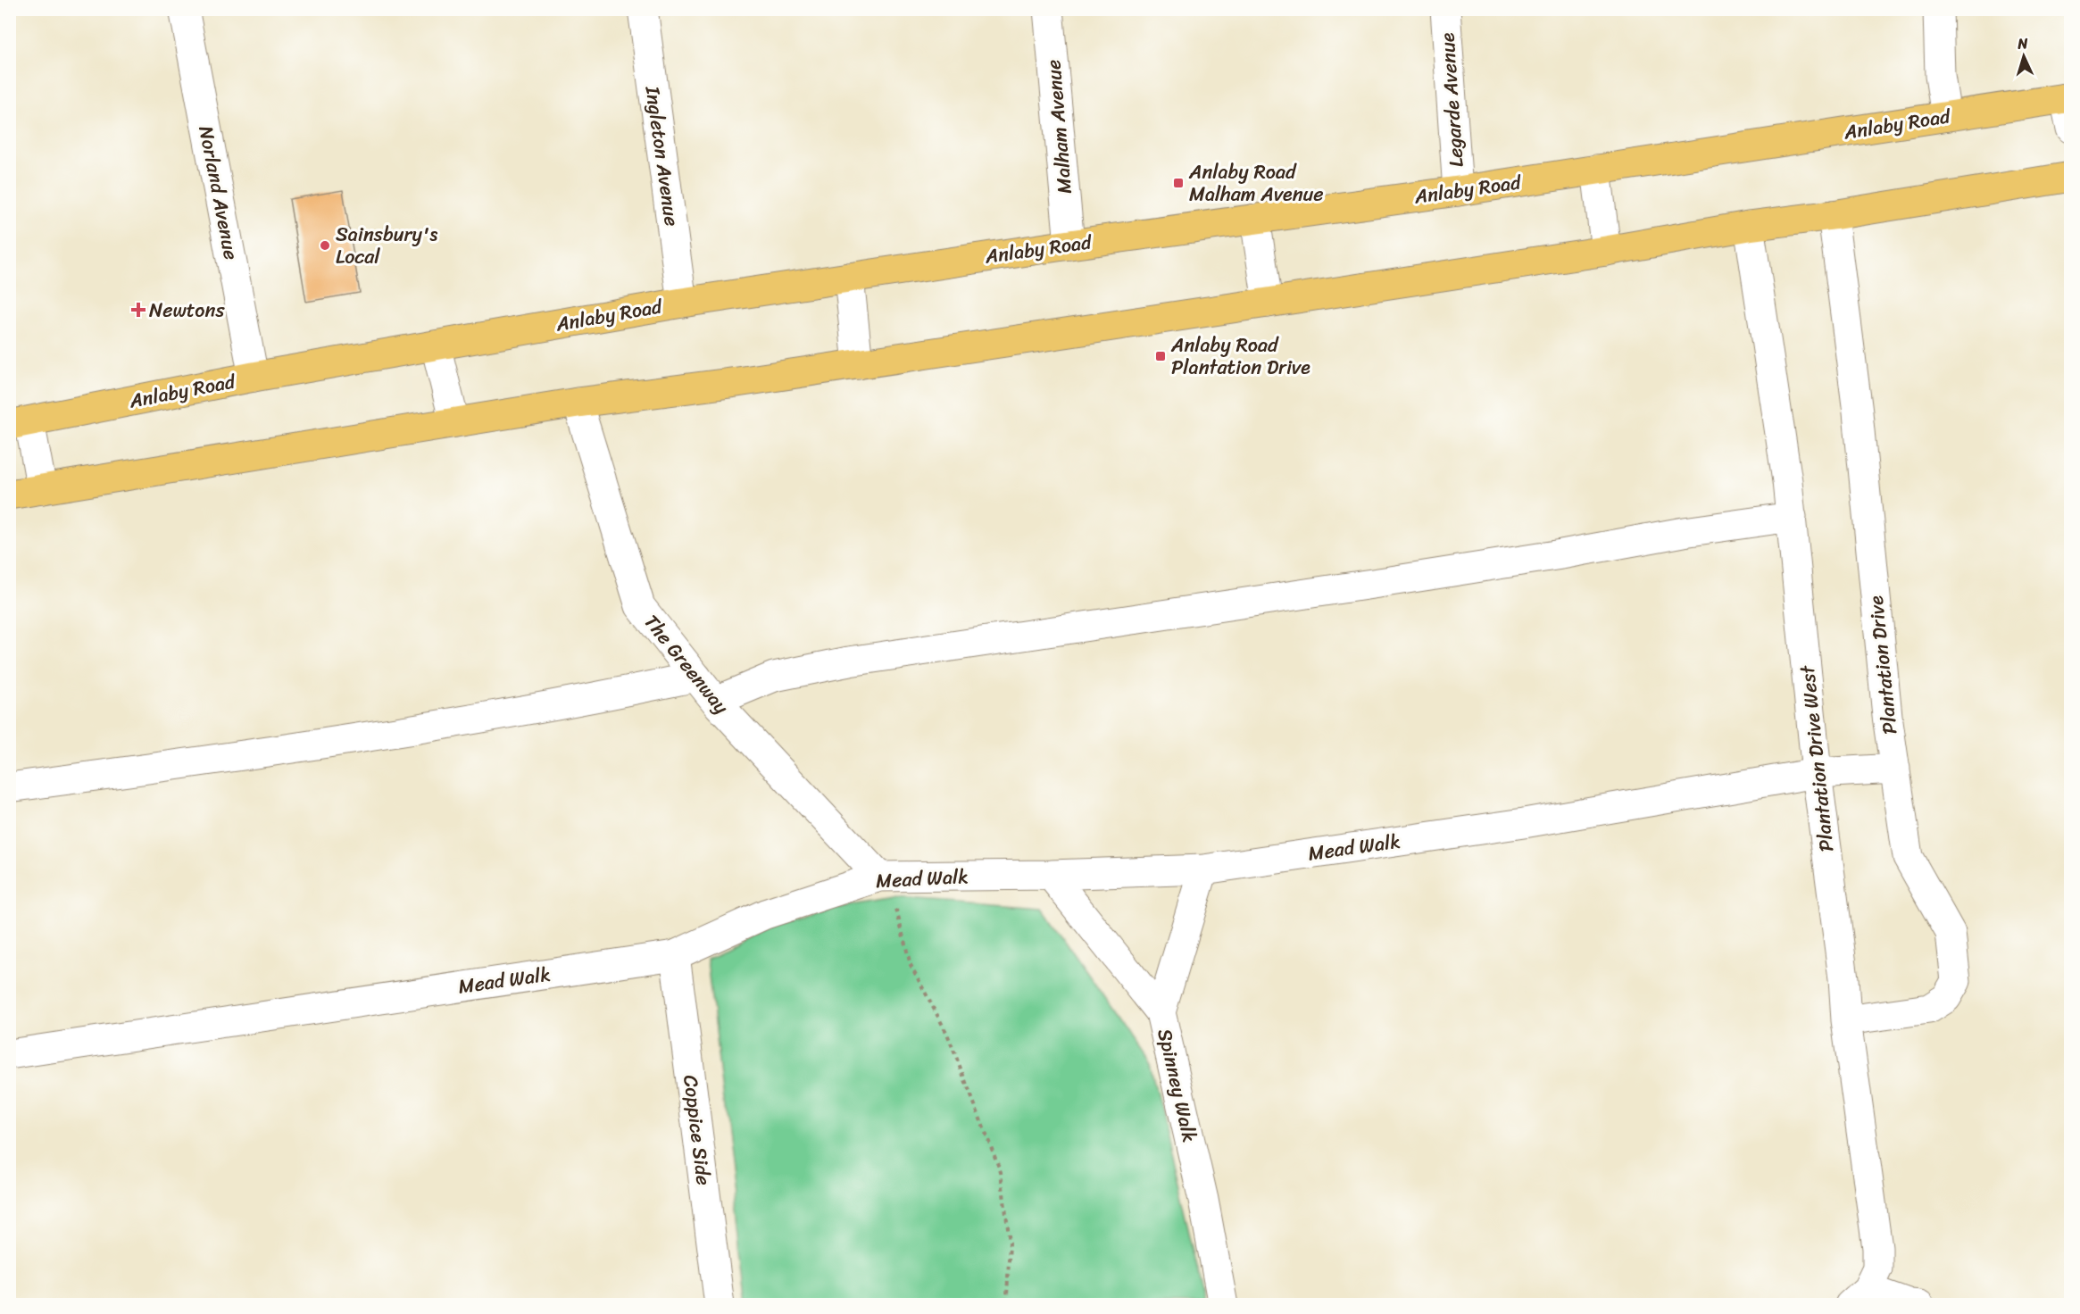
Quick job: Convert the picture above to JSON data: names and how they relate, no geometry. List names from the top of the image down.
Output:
{
  "streets": {
    "main road": ["Anlaby Road"],
    "street": [
      "Legarde Avenue",
      "Malham Avenue",
      "Ingleton Avenue",
      "Norland Avenue",
      "The Greenway",
      "Plantation Drive",
      "Plantation Drive West",
      "Mead Walk",
      "Spinney Walk",
      "Coppice Side"
    ]
  },
  "crossings": [
    ["Legarde Avenue", "Anlaby Road"],
    ["Anlaby Road", "Malham Avenue"],
    ["Anlaby Road", "Ingleton Avenue"],
    ["Anlaby Road", "Norland Avenue"],
    ["The Greenway", "Mead Walk"],
    ["Plantation Drive", "Plantation Drive West"],
    ["Plantation Drive", "Mead Walk"],
    ["Plantation Drive West", "Mead Walk"],
    ["Mead Walk", "Spinney Walk"],
    ["Mead Walk", "Coppice Side"]
  ],
  "places": {
    "transit": ["Anlaby Road Malham Avenue", "Anlaby Road Plantation Drive"],
    "other": ["Sainsbury's Local"],
    "health": ["Newtons"]
  },
  "north": "top"
}
